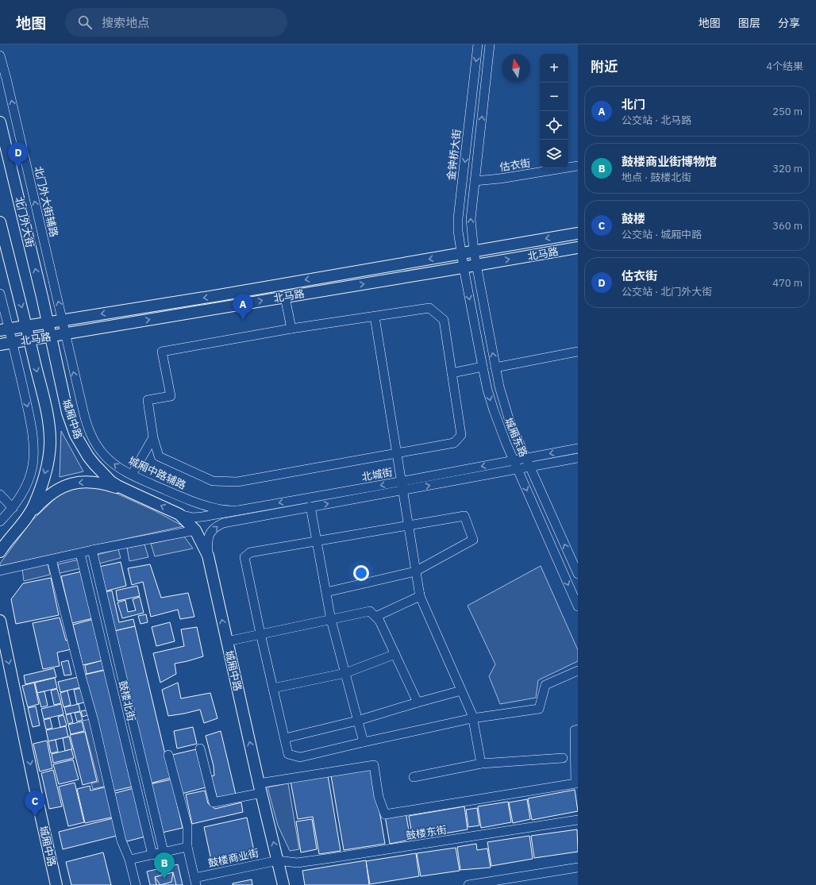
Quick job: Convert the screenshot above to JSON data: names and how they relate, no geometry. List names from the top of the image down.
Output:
{
  "streets": {
    "main road": ["北门外大街", "北马路", "城厢中路"],
    "street": [
      "金钟桥大街",
      "估衣街",
      "北门外大街辅路",
      "城厢东路",
      "城厢中路辅路",
      "北城街",
      "鼓楼北街",
      "鼓楼东街",
      "鼓楼商业街"
    ]
  },
  "crossings": [
    ["金钟桥大街", "北马路"],
    ["金钟桥大街", "城厢东路"],
    ["北门外大街辅路", "北马路"],
    ["北门外大街辅路", "城厢中路辅路"],
    ["北门外大街", "北马路"],
    ["北门外大街", "城厢中路"],
    ["北马路", "城厢中路"],
    ["北马路", "城厢东路"],
    ["北马路", "城厢中路辅路"],
    ["城厢中路", "北城街"],
    ["城厢中路", "鼓楼东街"],
    ["城厢中路", "鼓楼商业街"],
    ["城厢东路", "北城街"],
    ["城厢中路辅路", "北城街"],
    ["鼓楼东街", "鼓楼商业街"]
  ],
  "one_way": ["北门外大街辅路", "城厢中路辅路"],
  "north": "top",
  "page": {
    "header": "地图",
    "search": "搜索地点",
    "nav": ["地图", "图层", "分享"],
    "heading": ["附近", "4个结果"],
    "map_buttons": ["+", "−"],
    "list": [
      {
        "mark": "A",
        "name": "北门",
        "note": "公交站 · 北马路",
        "value": "250 m"
      },
      {
        "mark": "B",
        "name": "鼓楼商业街博物馆",
        "note": "地点 · 鼓楼北街",
        "value": "320 m"
      },
      {
        "mark": "C",
        "name": "鼓楼",
        "note": "公交站 · 城厢中路",
        "value": "360 m"
      },
      {
        "mark": "D",
        "name": "估衣街",
        "note": "公交站 · 北门外大街",
        "value": "470 m"
      }
    ],
    "pins": [
      "D",
      "A",
      "C",
      "B"
    ]
  }
}
